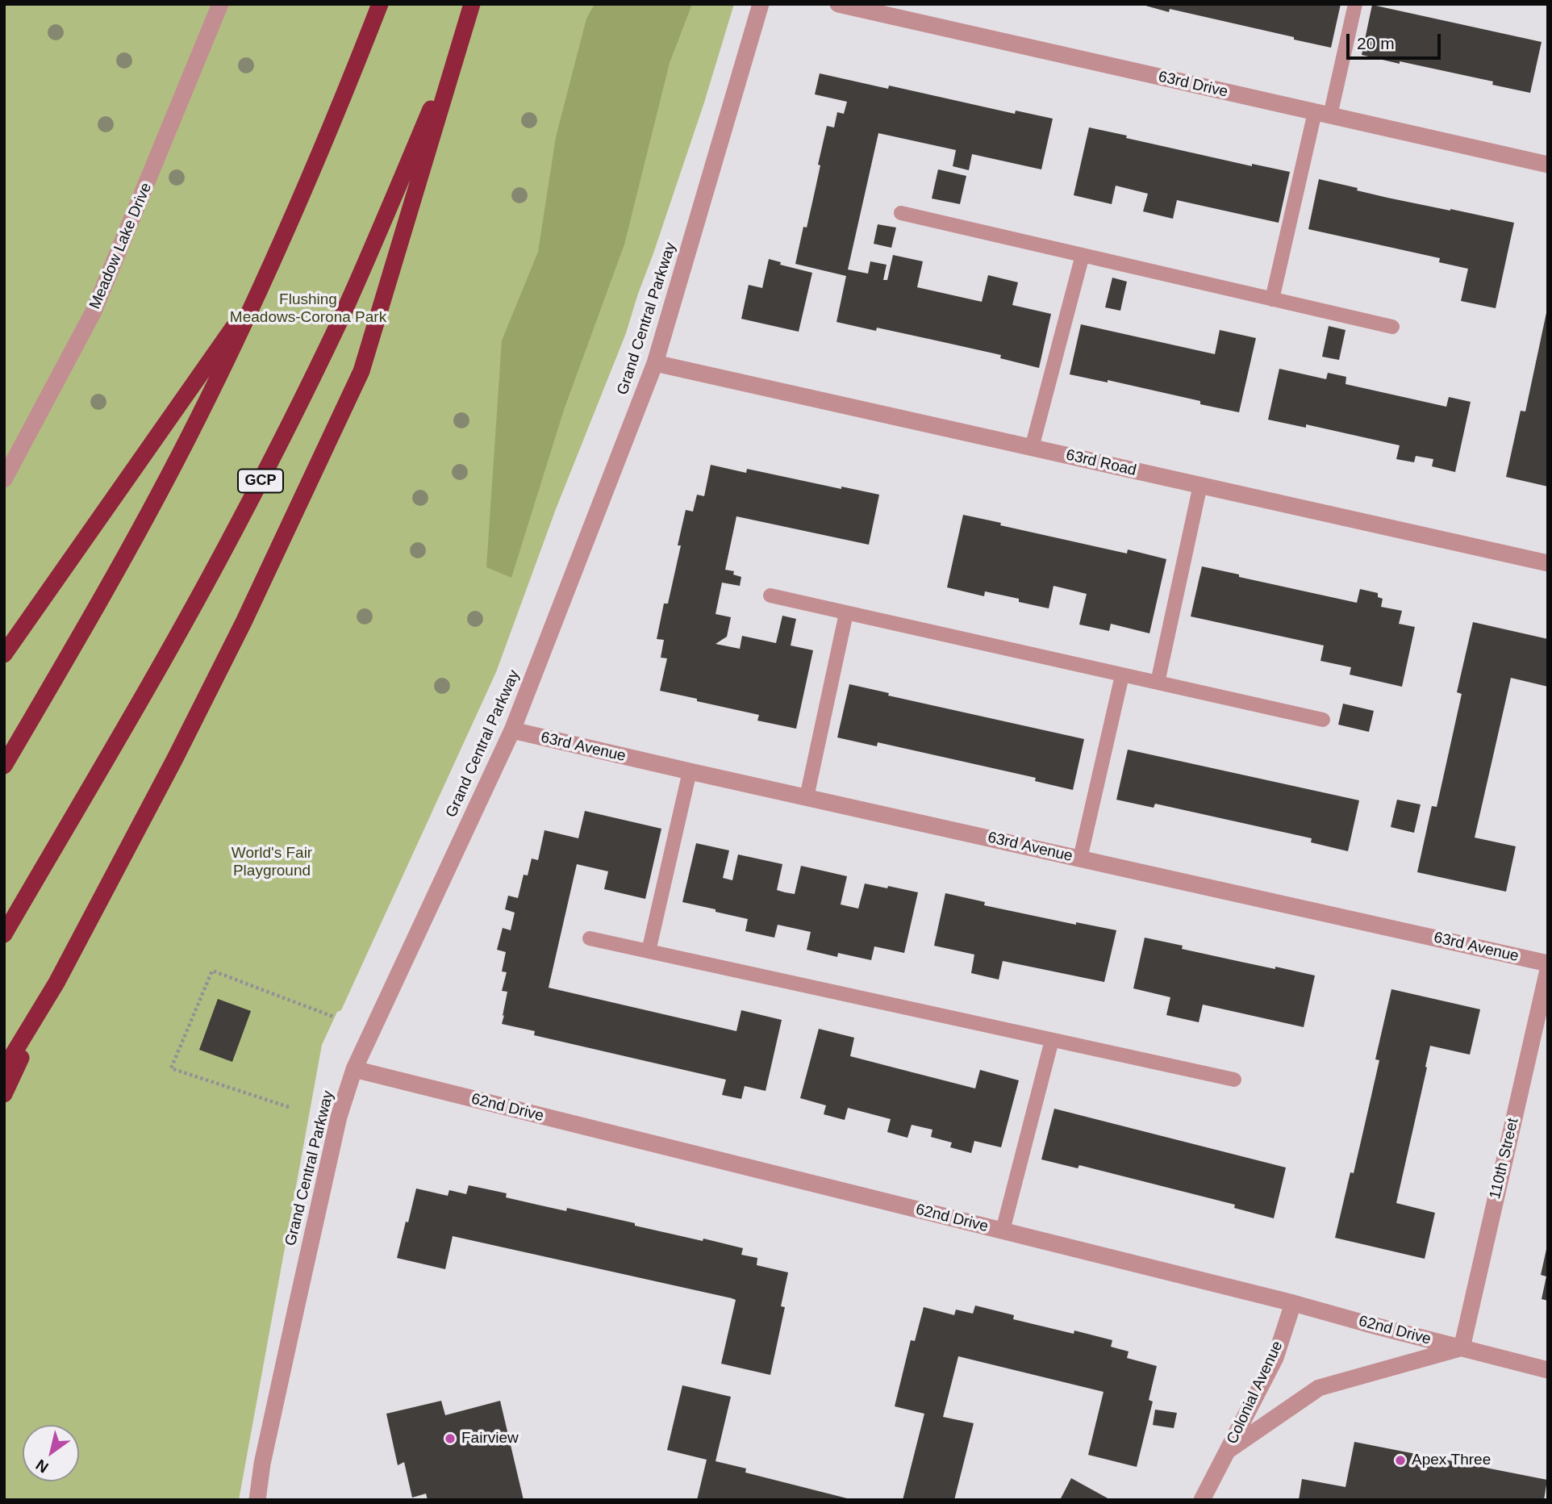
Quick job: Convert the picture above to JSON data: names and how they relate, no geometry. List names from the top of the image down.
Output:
{
  "streets": {
    "highway": ["GCP"],
    "street": [
      "63rd Drive",
      "Meadow Lake Drive",
      "Grand Central Parkway",
      "63rd Road",
      "63rd Avenue",
      "62nd Drive",
      "110th Street",
      "Colonial Avenue"
    ]
  },
  "crossings": [
    ["Grand Central Parkway", "63rd Road"],
    ["Grand Central Parkway", "63rd Avenue"],
    ["Grand Central Parkway", "62nd Drive"],
    ["62nd Drive", "110th Street"],
    ["62nd Drive", "Colonial Avenue"],
    ["110th Street", "Colonial Avenue"]
  ],
  "parks": ["Flushing Meadows-Corona Park", "World's Fair Playground"],
  "places": ["Fairview", "Apex Three"],
  "scale_bar": "20 m",
  "north": "bottom left"
}
